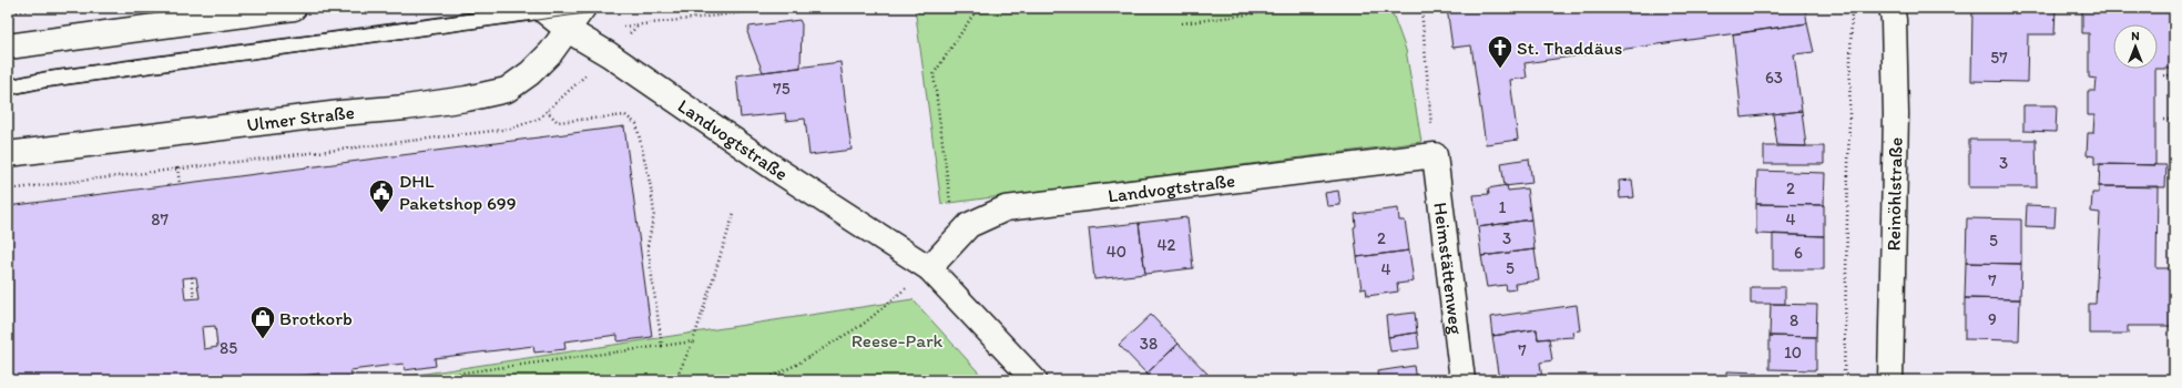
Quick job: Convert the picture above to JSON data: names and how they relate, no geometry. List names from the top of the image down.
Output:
{
  "streets": {
    "street": [
      "Ulmer Straße",
      "Landvogtstraße",
      "Reinöhlstraße",
      "Heimstättenweg"
    ]
  },
  "crossings": [
    ["Ulmer Straße", "Landvogtstraße"],
    ["Landvogtstraße", "Heimstättenweg"]
  ],
  "parks": ["Reese-Park"],
  "places": {
    "church": ["St. Thaddäus"],
    "public building": ["DHL Paketshop 699"],
    "shop": ["Brotkorb"]
  },
  "house_numbers": [
    "57",
    "63",
    "75",
    "3",
    "2",
    "1",
    "87",
    "4",
    "2",
    "3",
    "5",
    "42",
    "40",
    "6",
    "5",
    "4",
    "7",
    "9",
    "8",
    "38",
    "85",
    "7",
    "10"
  ],
  "north": "top"
}
